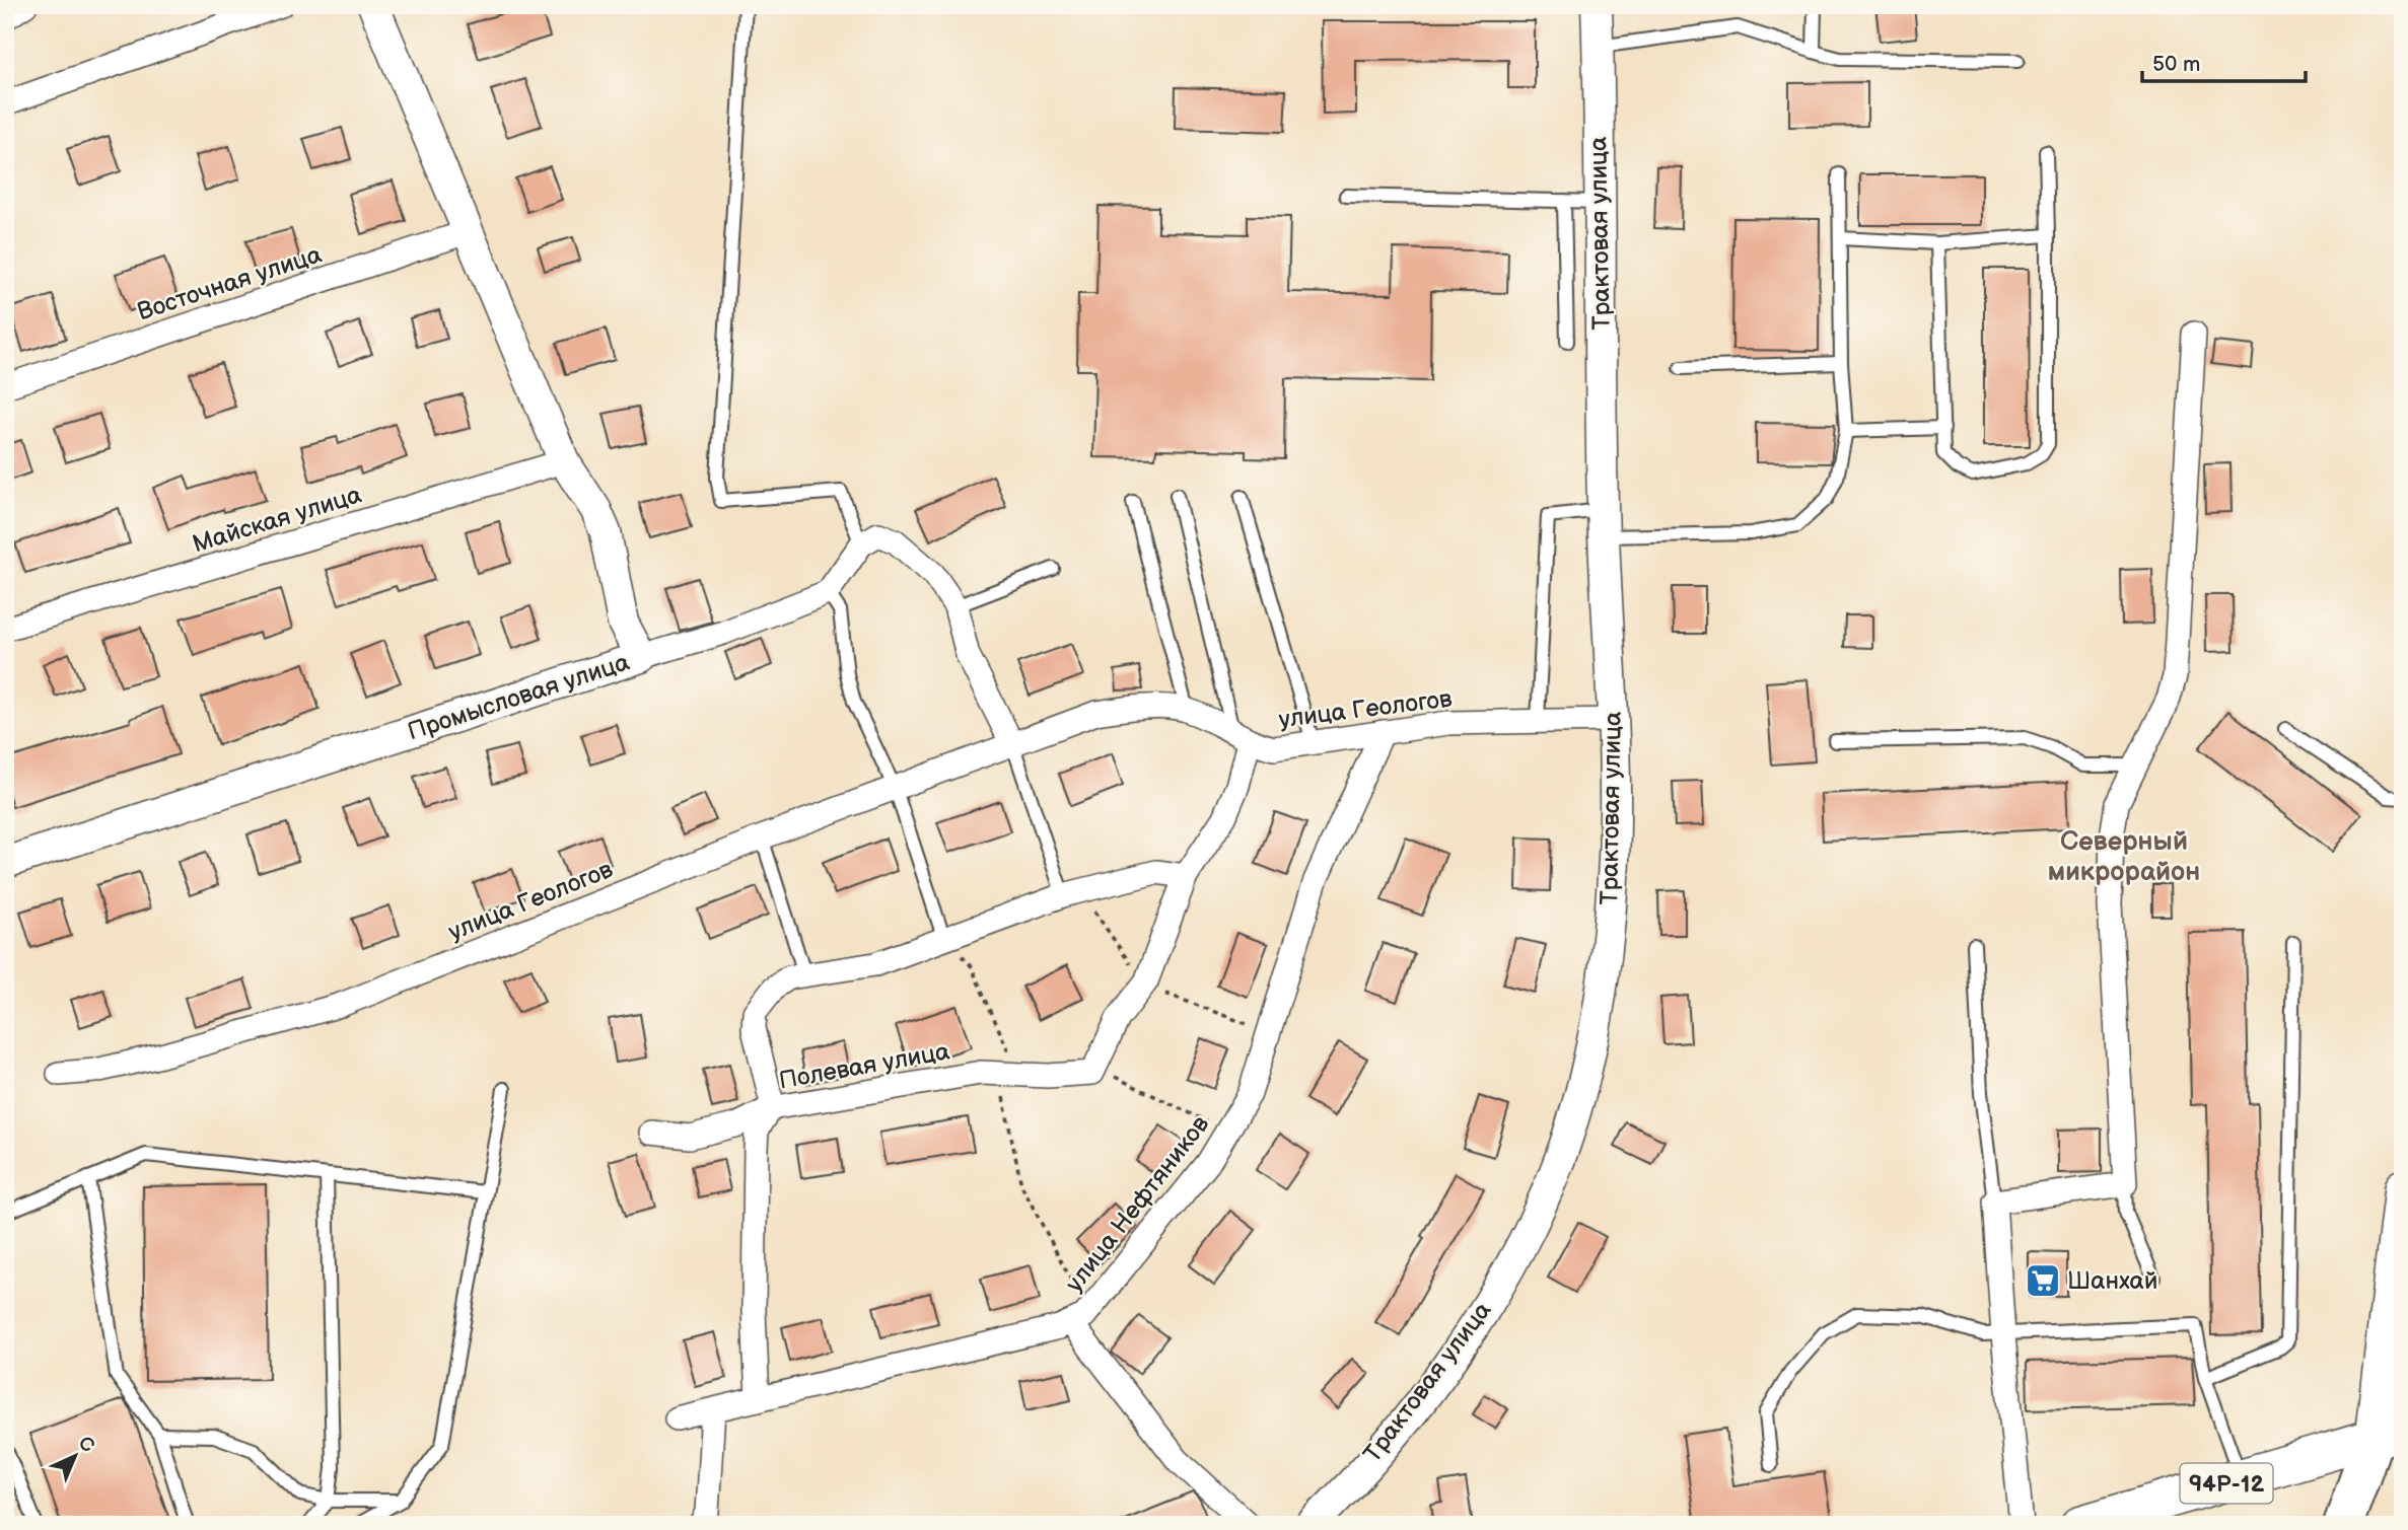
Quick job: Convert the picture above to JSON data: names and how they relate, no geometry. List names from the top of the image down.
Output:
{
  "streets": {
    "main road": ["94Р-12"],
    "street": [
      "Трактовая улица",
      "Восточная улица",
      "Майская улица",
      "Промысловая улица",
      "улица Геологов",
      "Полевая улица",
      "улица Нефтяников"
    ]
  },
  "crossings": [
    ["Трактовая улица", "улица Геологов"],
    ["Восточная улица", "Промысловая улица"],
    ["Майская улица", "Промысловая улица"],
    ["улица Геологов", "улица Нефтяников"]
  ],
  "districts": ["Северный микрорайон"],
  "places": {
    "supermarket": ["Шанхай"]
  },
  "scale_bar": "50 m",
  "north": "top right"
}
